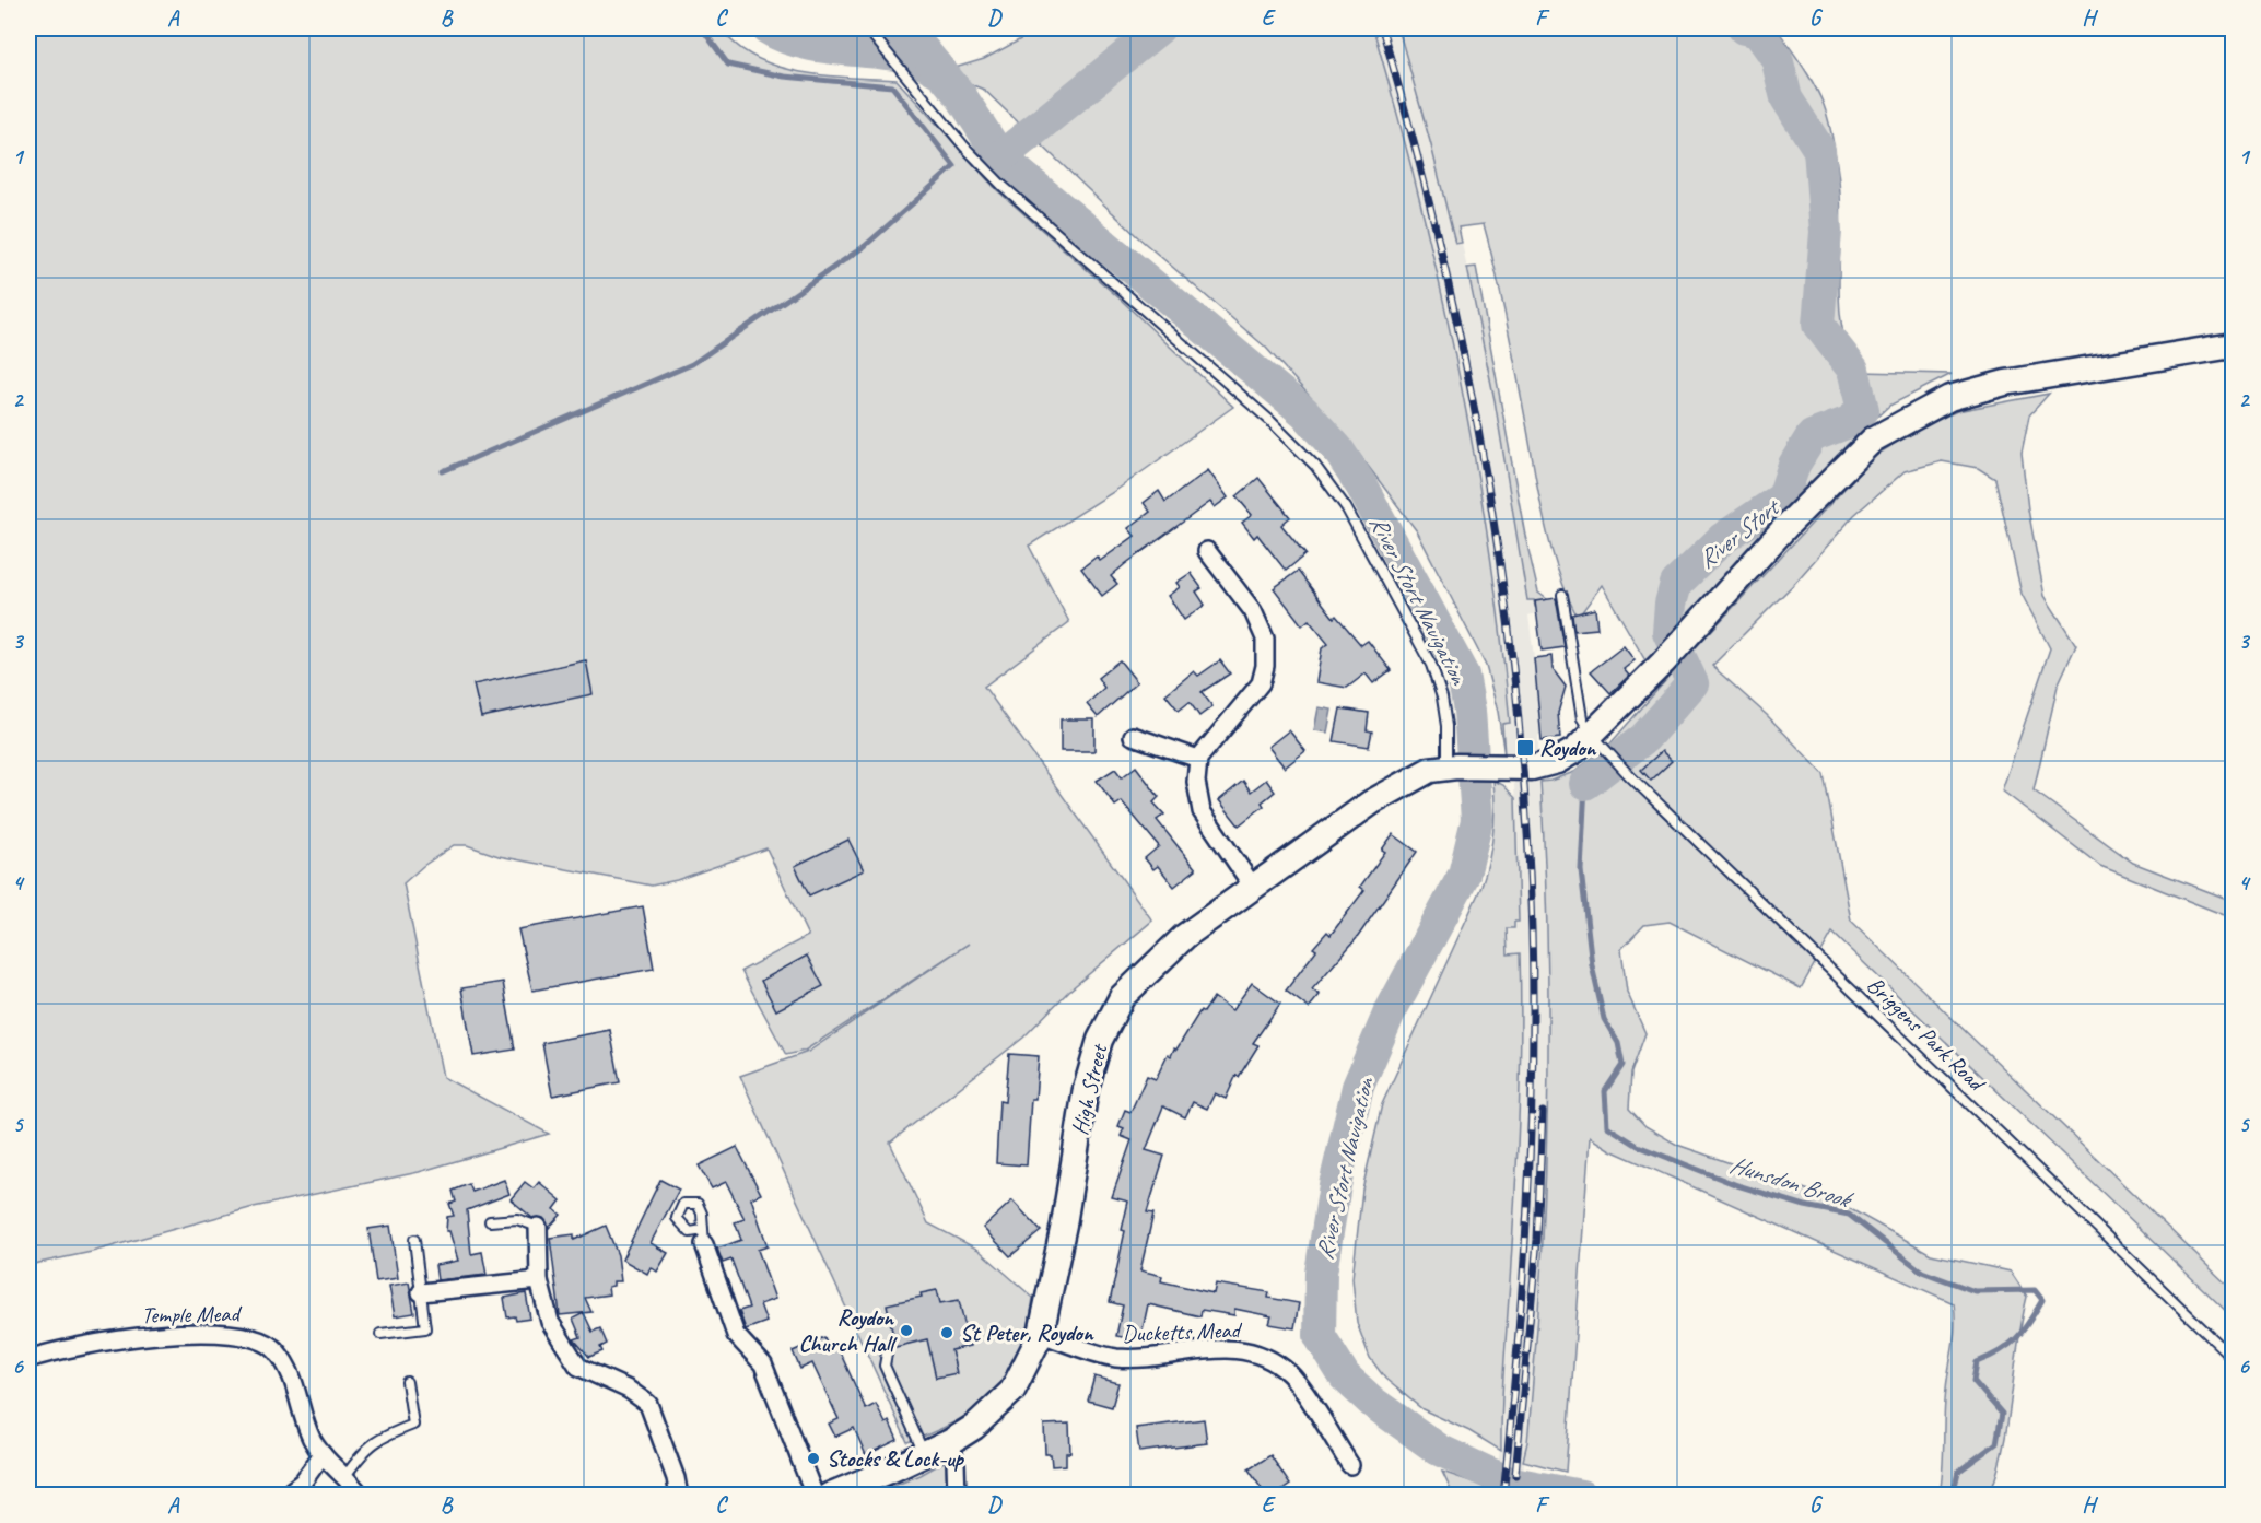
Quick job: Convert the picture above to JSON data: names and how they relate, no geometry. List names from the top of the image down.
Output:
{
  "streets": {
    "main road": ["High Street"],
    "street": ["Temple Mead", "Ducketts Mead"],
    "lane": ["Briggens Park Road"]
  },
  "crossings": [
    ["Briggens Park Road", "High Street"],
    ["High Street", "Ducketts Mead"]
  ],
  "water": ["River Stort", "River Stort Navigation", "Hunsdon Brook"],
  "places": {
    "transit": ["Roydon"],
    "other": ["Roydon Church Hall", "St Peter, Roydon", "Stocks & Lock-up"]
  },
  "grid": {
    "columns": [
      "A",
      "B",
      "C",
      "D",
      "E",
      "F",
      "G",
      "H"
    ],
    "rows": [
      "1",
      "2",
      "3",
      "4",
      "5",
      "6"
    ]
  }
}
